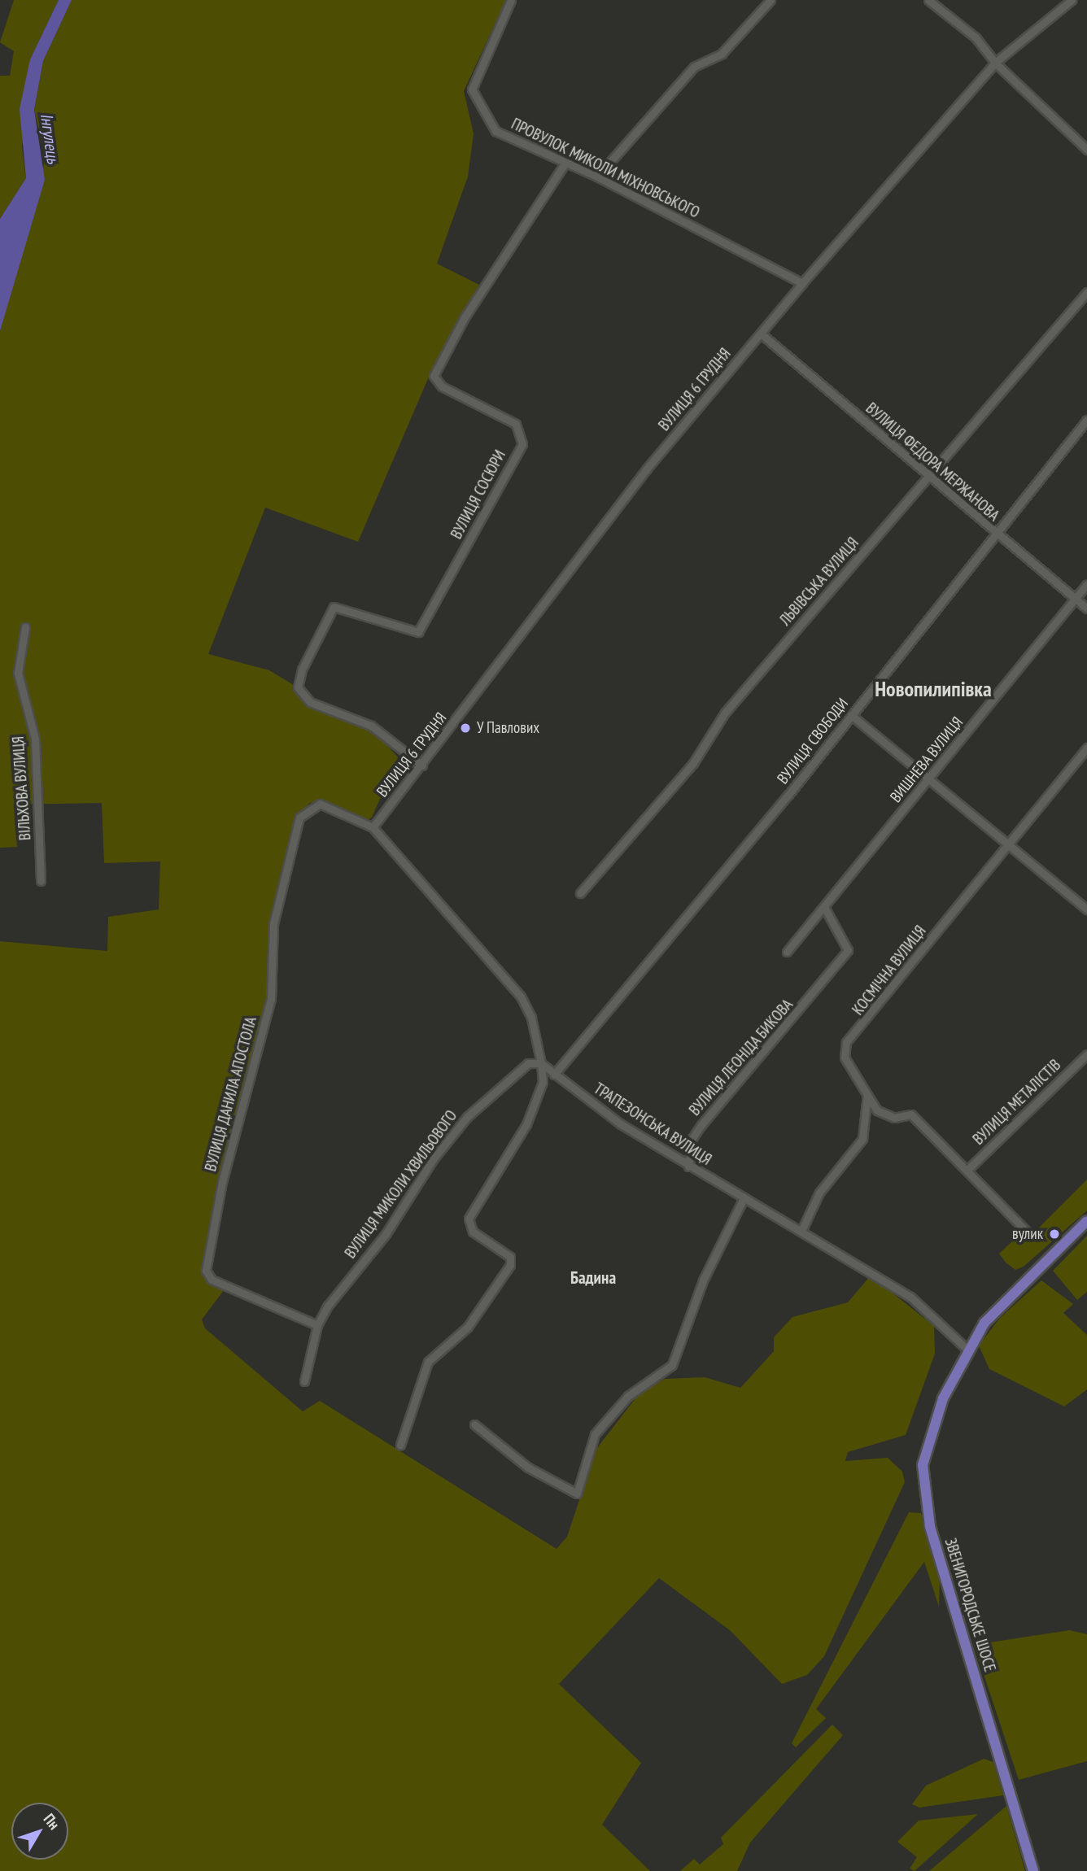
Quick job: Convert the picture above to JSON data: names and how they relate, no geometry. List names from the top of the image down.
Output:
{
  "streets": {
    "main road": ["ЗВЕНИГОРОДСЬКЕ ШОСЕ"],
    "street": [
      "ПРОВУЛОК МИКОЛИ МІХНОВСЬКОГО",
      "ВУЛИЦЯ 6 ГРУДНЯ",
      "ВУЛИЦЯ ФЕДОРА МЕРЖАНОВА",
      "ВУЛИЦЯ СОСЮРИ",
      "ЛЬВІВСЬКА ВУЛИЦЯ",
      "ВУЛИЦЯ СВОБОДИ",
      "ВИШНЕВА ВУЛИЦЯ",
      "ВІЛЬХОВА ВУЛИЦЯ",
      "КОСМІЧНА ВУЛИЦЯ",
      "ВУЛИЦЯ ЛЕОНІДА БИКОВА",
      "ВУЛИЦЯ ДАНИЛА АПОСТОЛА",
      "ВУЛИЦЯ МЕТАЛІСТІВ",
      "ТРАПЕЗОНСЬКА ВУЛИЦЯ",
      "ВУЛИЦЯ МИКОЛИ ХВИЛЬОВОГО"
    ]
  },
  "crossings": [
    ["ПРОВУЛОК МИКОЛИ МІХНОВСЬКОГО", "ВУЛИЦЯ 6 ГРУДНЯ"],
    ["ПРОВУЛОК МИКОЛИ МІХНОВСЬКОГО", "ВУЛИЦЯ СОСЮРИ"],
    ["ВУЛИЦЯ 6 ГРУДНЯ", "ВУЛИЦЯ ФЕДОРА МЕРЖАНОВА"],
    ["ВУЛИЦЯ 6 ГРУДНЯ", "ВУЛИЦЯ СОСЮРИ"],
    ["ВУЛИЦЯ 6 ГРУДНЯ", "ВУЛИЦЯ ДАНИЛА АПОСТОЛА"],
    ["ВУЛИЦЯ ФЕДОРА МЕРЖАНОВА", "ЛЬВІВСЬКА ВУЛИЦЯ"],
    ["ВУЛИЦЯ ФЕДОРА МЕРЖАНОВА", "ВУЛИЦЯ СВОБОДИ"],
    ["ВУЛИЦЯ ФЕДОРА МЕРЖАНОВА", "ВИШНЕВА ВУЛИЦЯ"],
    ["ВУЛИЦЯ СВОБОДИ", "ТРАПЕЗОНСЬКА ВУЛИЦЯ"],
    ["ВИШНЕВА ВУЛИЦЯ", "ВУЛИЦЯ ЛЕОНІДА БИКОВА"],
    ["КОСМІЧНА ВУЛИЦЯ", "ВУЛИЦЯ МЕТАЛІСТІВ"],
    ["ВУЛИЦЯ ЛЕОНІДА БИКОВА", "ТРАПЕЗОНСЬКА ВУЛИЦЯ"],
    ["ВУЛИЦЯ ДАНИЛА АПОСТОЛА", "ВУЛИЦЯ МИКОЛИ ХВИЛЬОВОГО"],
    ["ТРАПЕЗОНСЬКА ВУЛИЦЯ", "ВУЛИЦЯ МИКОЛИ ХВИЛЬОВОГО"],
    ["ТРАПЕЗОНСЬКА ВУЛИЦЯ", "ЗВЕНИГОРОДСЬКЕ ШОСЕ"]
  ],
  "districts": ["Новопилипівка", "Бадина"],
  "water": ["Інгулець"],
  "places": ["У Павлових", "вулик"],
  "north": "top right"
}
